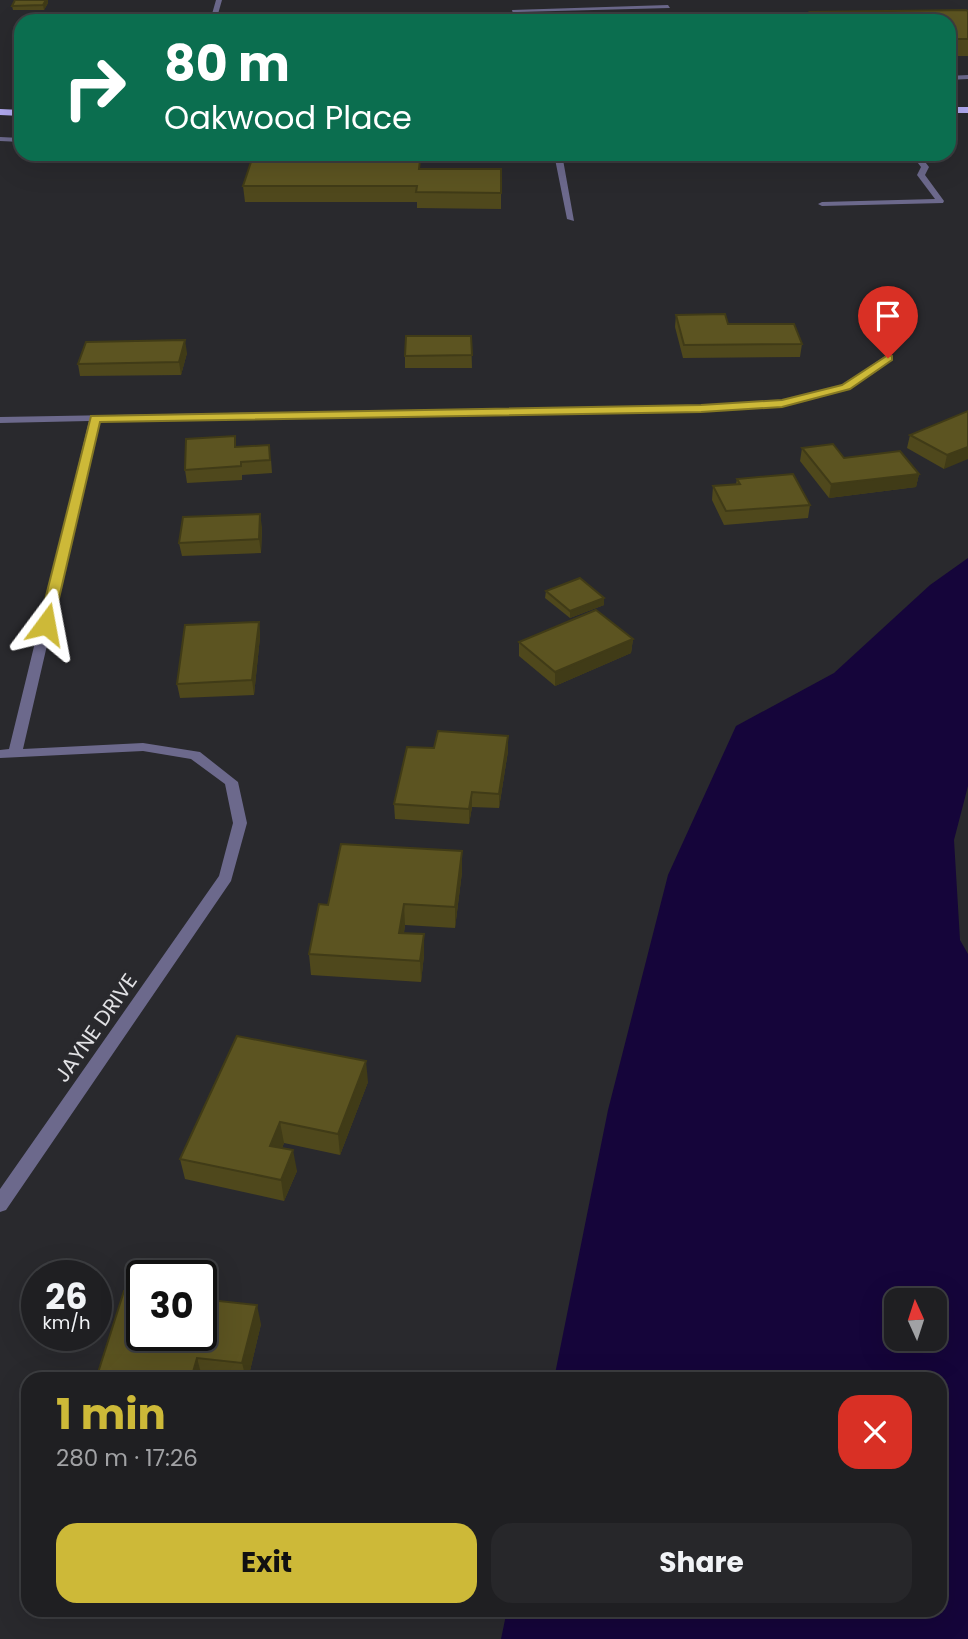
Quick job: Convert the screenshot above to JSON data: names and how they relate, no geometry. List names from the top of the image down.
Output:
{
  "streets": {
    "street": ["JAYNE DRIVE"]
  },
  "north": "top",
  "page": {
    "turn": ["80 m", "Oakwood Place"],
    "speed": "26 km/h",
    "limit": "30",
    "heading": ["1 min", "280 m · 17:26"],
    "buttons": ["Exit", "Share"]
  }
}
